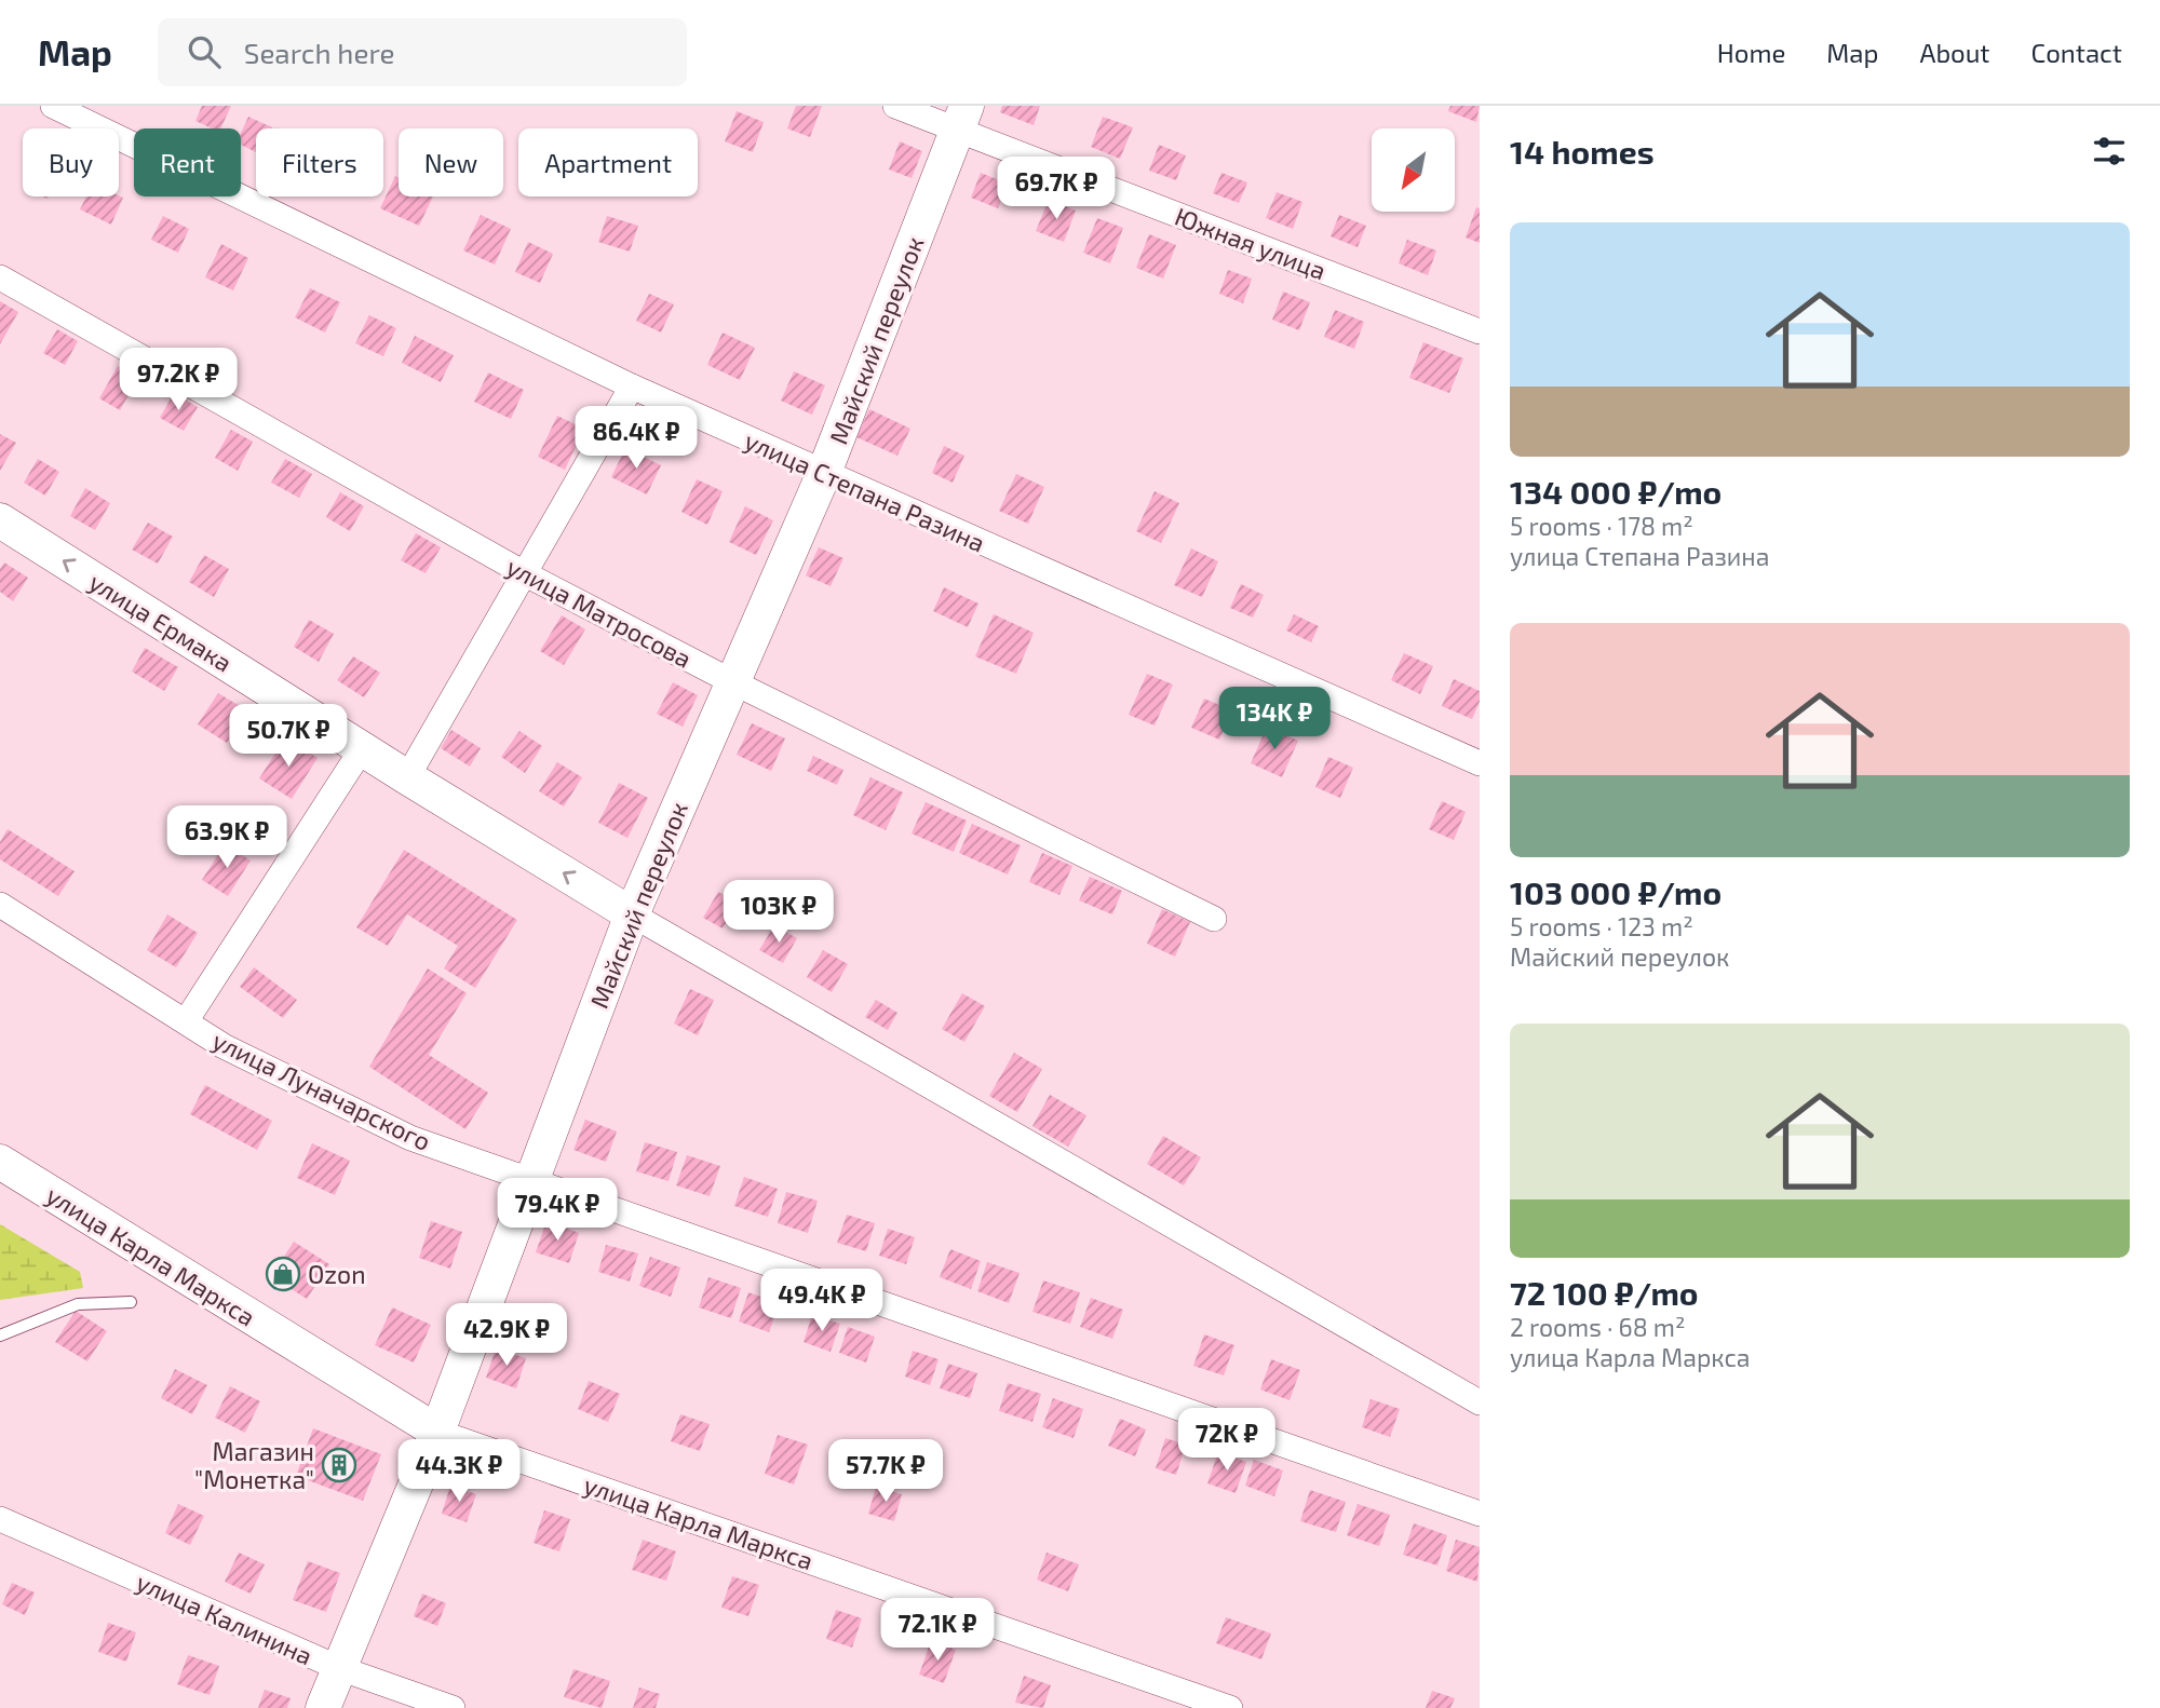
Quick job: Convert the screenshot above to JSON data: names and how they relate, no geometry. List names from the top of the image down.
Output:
{
  "streets": {
    "main road": ["Майский переулок", "улица Ермака", "улица Карла Маркса"],
    "street": [
      "Южная улица",
      "улица Степана Разина",
      "улица Матросова",
      "улица Луначарского",
      "улица Калинина"
    ]
  },
  "crossings": [
    ["Южная улица", "Майский переулок"],
    ["Майский переулок", "улица Степана Разина"],
    ["Майский переулок", "улица Матросова"],
    ["Майский переулок", "улица Ермака"],
    ["Майский переулок", "улица Луначарского"],
    ["Майский переулок", "улица Карла Маркса"],
    ["Майский переулок", "улица Калинина"]
  ],
  "one_way": ["улица Ермака"],
  "places": {
    "shop": ["Ozon"],
    "building": ["Магазин \"Монетка\""]
  },
  "north": "bottom left",
  "page": {
    "header": "Map",
    "search": "Search here",
    "nav": [
      "Home",
      "Map",
      "About",
      "Contact"
    ],
    "heading": "14 homes",
    "chip": [
      "Buy",
      "Rent",
      "Filters",
      "New",
      "Apartment"
    ],
    "price": [
      "69.7K ₽",
      "97.2K ₽",
      "86.4K ₽",
      "134K ₽",
      "50.7K ₽",
      "63.9K ₽",
      "103K ₽",
      "79.4K ₽",
      "49.4K ₽",
      "42.9K ₽",
      "72K ₽",
      "44.3K ₽",
      "57.7K ₽",
      "72.1K ₽"
    ],
    "list": [
      {
        "name": "134 000 ₽/mo",
        "note": "5 rooms · 178 m² · улица Степана Разина"
      },
      {
        "name": "103 000 ₽/mo",
        "note": "5 rooms · 123 m² · Майский переулок"
      },
      {
        "name": "72 100 ₽/mo",
        "note": "2 rooms · 68 m² · улица Карла Маркса"
      }
    ]
  }
}
